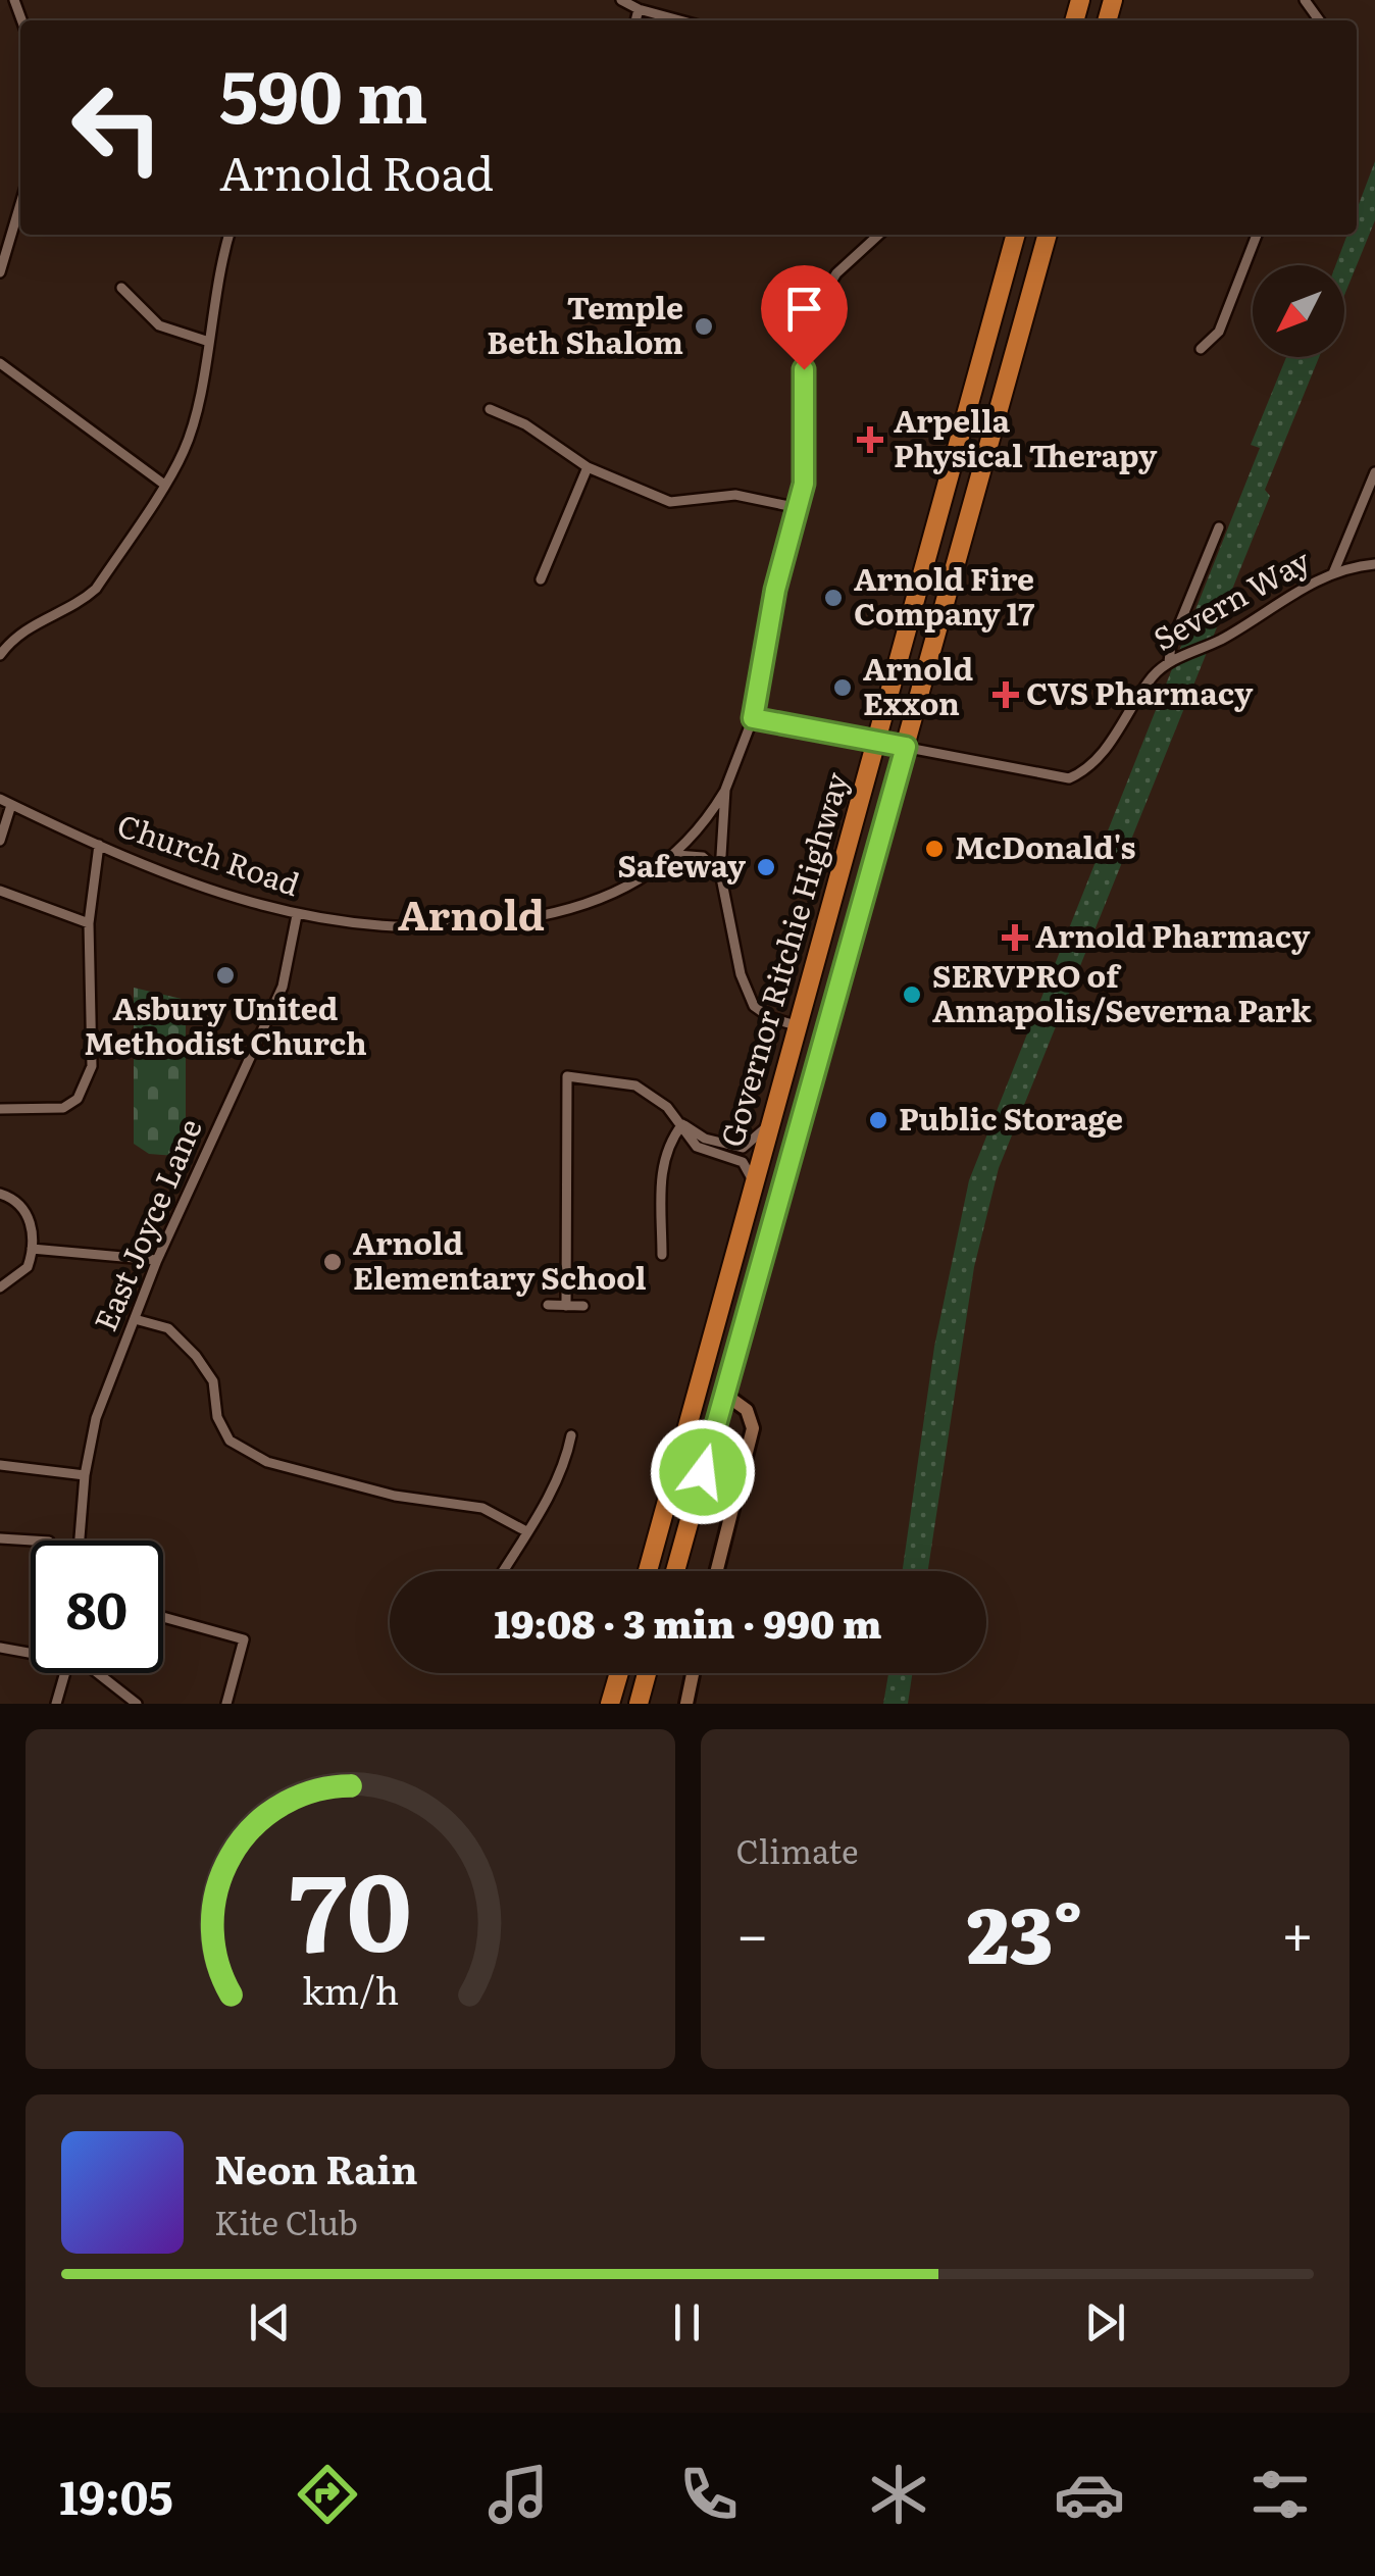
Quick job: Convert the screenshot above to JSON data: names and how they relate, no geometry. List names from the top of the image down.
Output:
{
  "streets": {
    "highway": ["Governor Ritchie Highway"],
    "street": ["Severn Way", "Church Road", "East Joyce Lane"]
  },
  "crossings": [
    ["Severn Way", "Governor Ritchie Highway"],
    ["Church Road", "East Joyce Lane"]
  ],
  "districts": ["Arnold"],
  "places": {
    "other": [
      "Temple Beth Shalom",
      "Arnold Fire Company 17",
      "Arnold Exxon",
      "McDonald's",
      "Safeway",
      "Asbury United Methodist Church",
      "SERVPRO of Annapolis/Severna Park",
      "Public Storage",
      "Arnold Elementary School"
    ],
    "health": ["Arpella Physical Therapy", "CVS Pharmacy", "Arnold Pharmacy"]
  },
  "north": "bottom left",
  "page": {
    "turn": ["590 m", "Arnold Road"],
    "limit": "80",
    "trip": "19:08 · 3 min · 990 m",
    "tile": "Climate",
    "heat": ["−", "23°", "+"],
    "song": ["Neon Rain", "Kite Club"],
    "tabs": "19:05",
    "gauge": ["70", "km/h"]
  }
}
